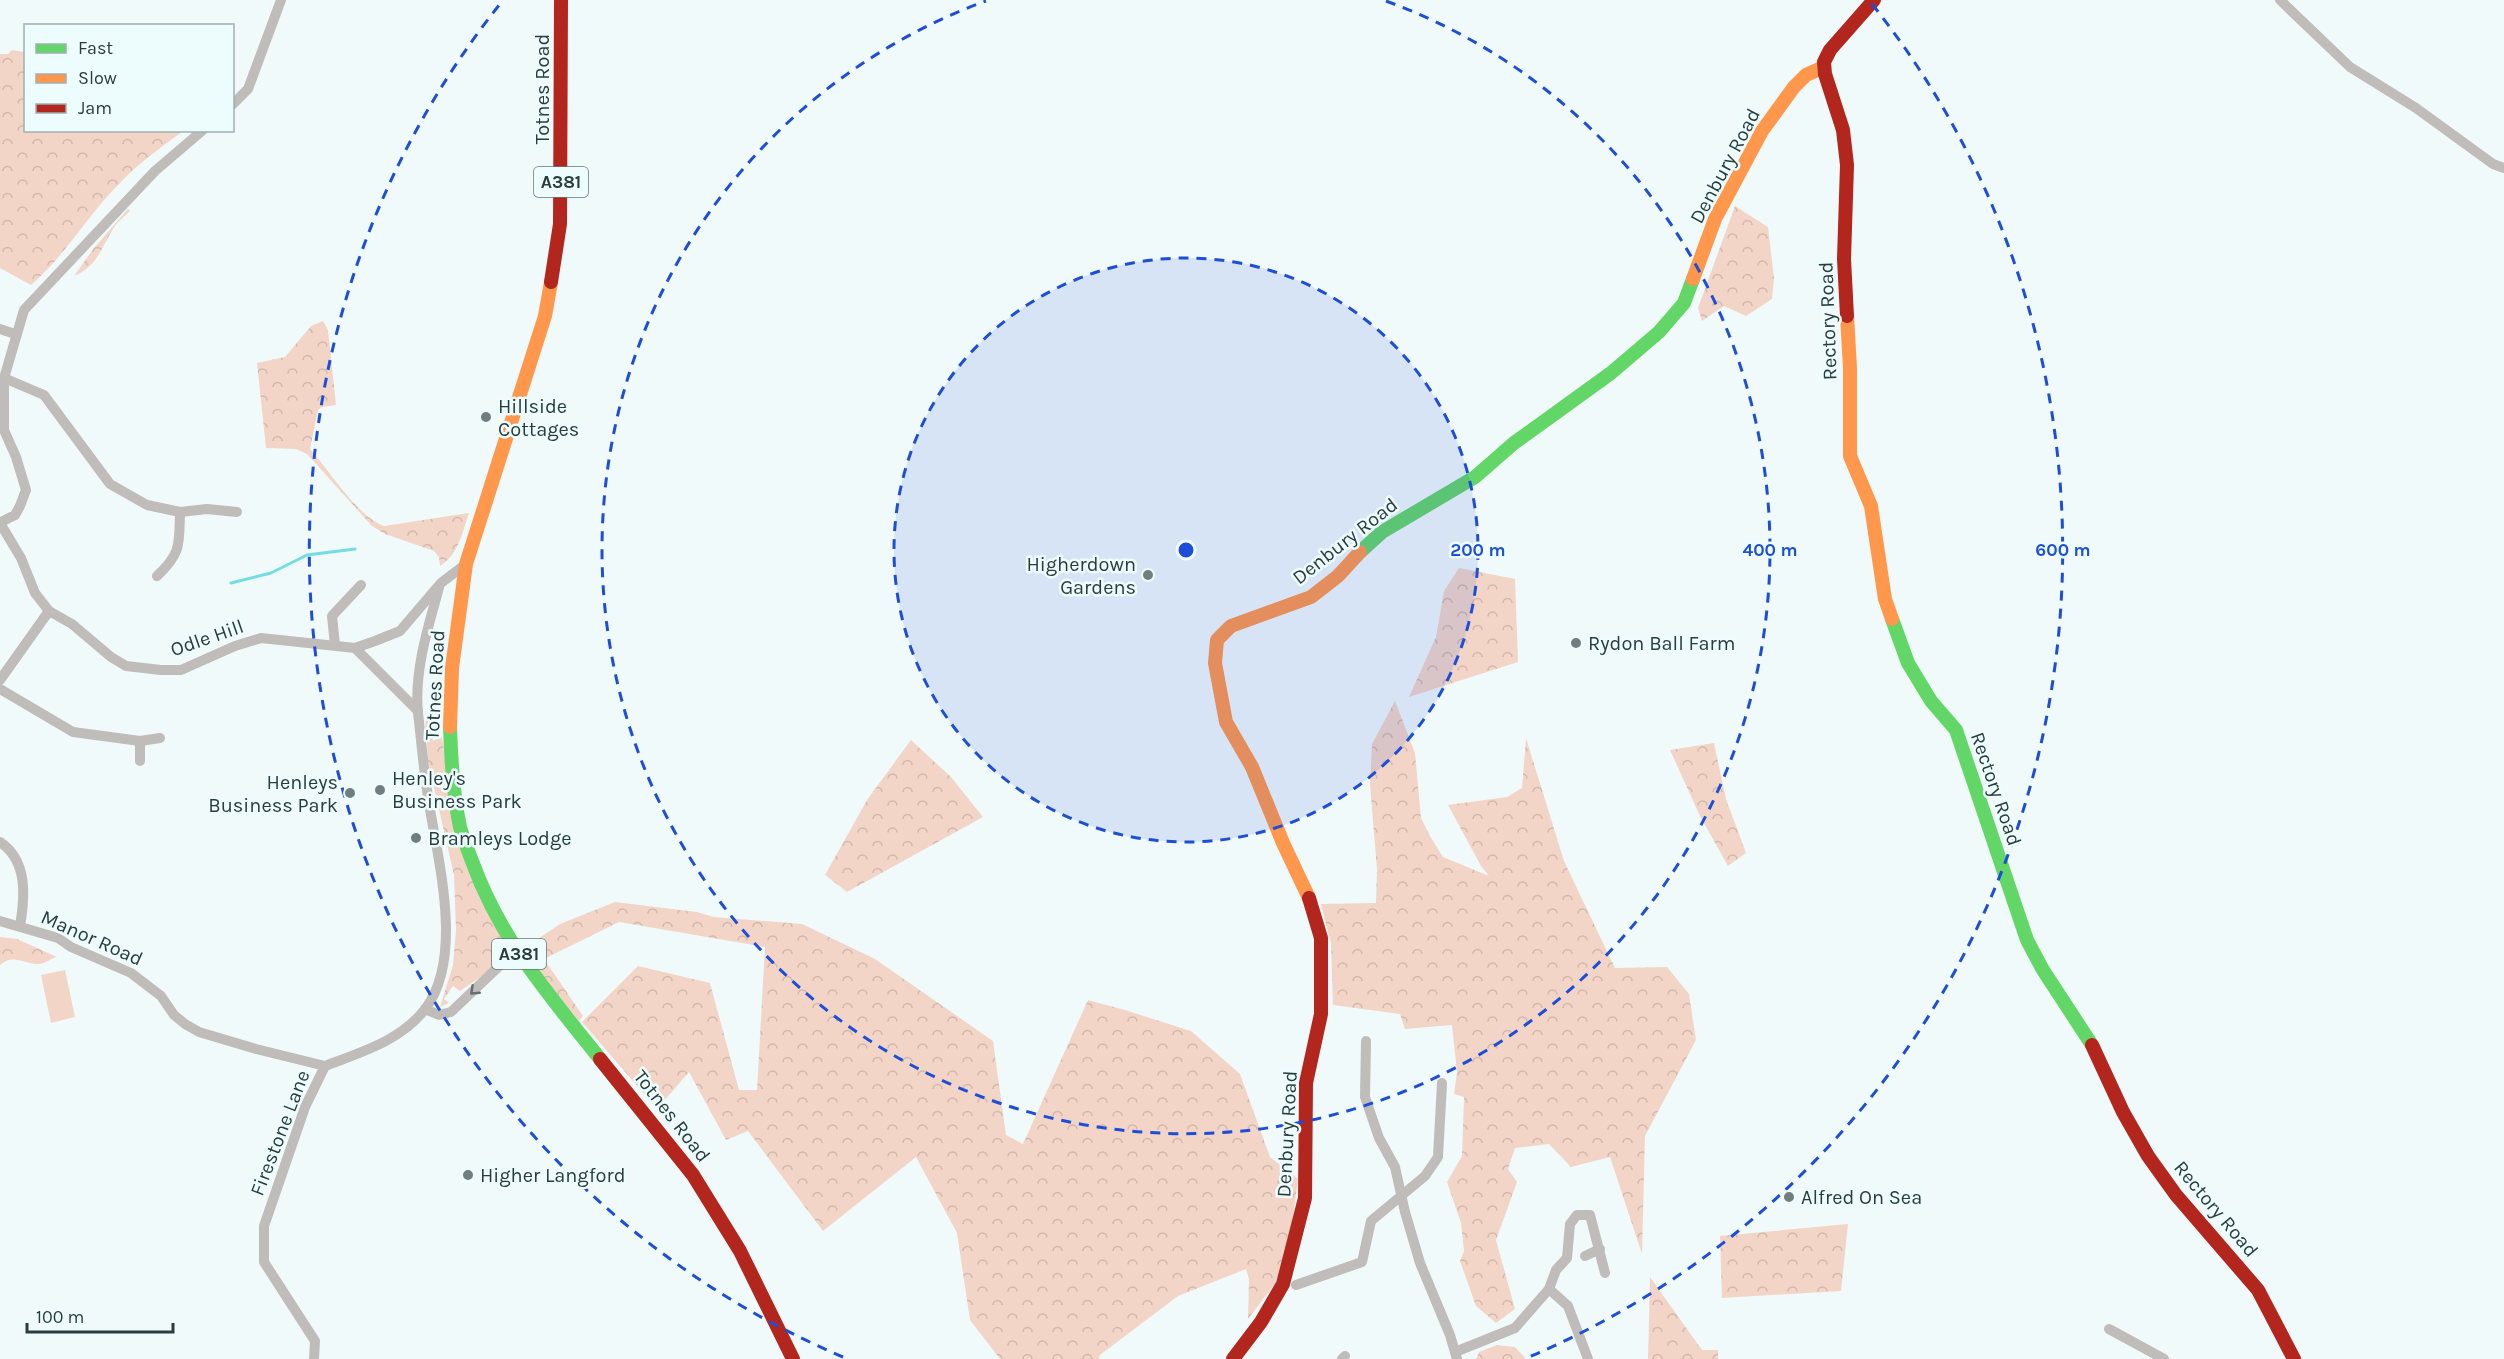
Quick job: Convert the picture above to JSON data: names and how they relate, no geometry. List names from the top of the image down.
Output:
{
  "streets": {
    "street": [
      "Totnes Road",
      "Denbury Road",
      "A381",
      "Rectory Road",
      "Odle Hill",
      "Manor Road",
      "Firestone Lane"
    ]
  },
  "crossings": [
    ["Totnes Road", "Odle Hill"],
    ["Denbury Road", "Rectory Road"],
    ["Manor Road", "Firestone Lane"]
  ],
  "places": [
    "Hillside Cottages",
    "Higherdown Gardens",
    "Rydon Ball Farm",
    "Henley's Business Park",
    "Henleys Business Park",
    "Bramleys Lodge",
    "Higher Langford",
    "Alfred On Sea"
  ],
  "legend": ["Fast", "Slow", "Jam"],
  "scale_bar": "100 m",
  "rings": ["200 m", "400 m", "600 m"]
}
